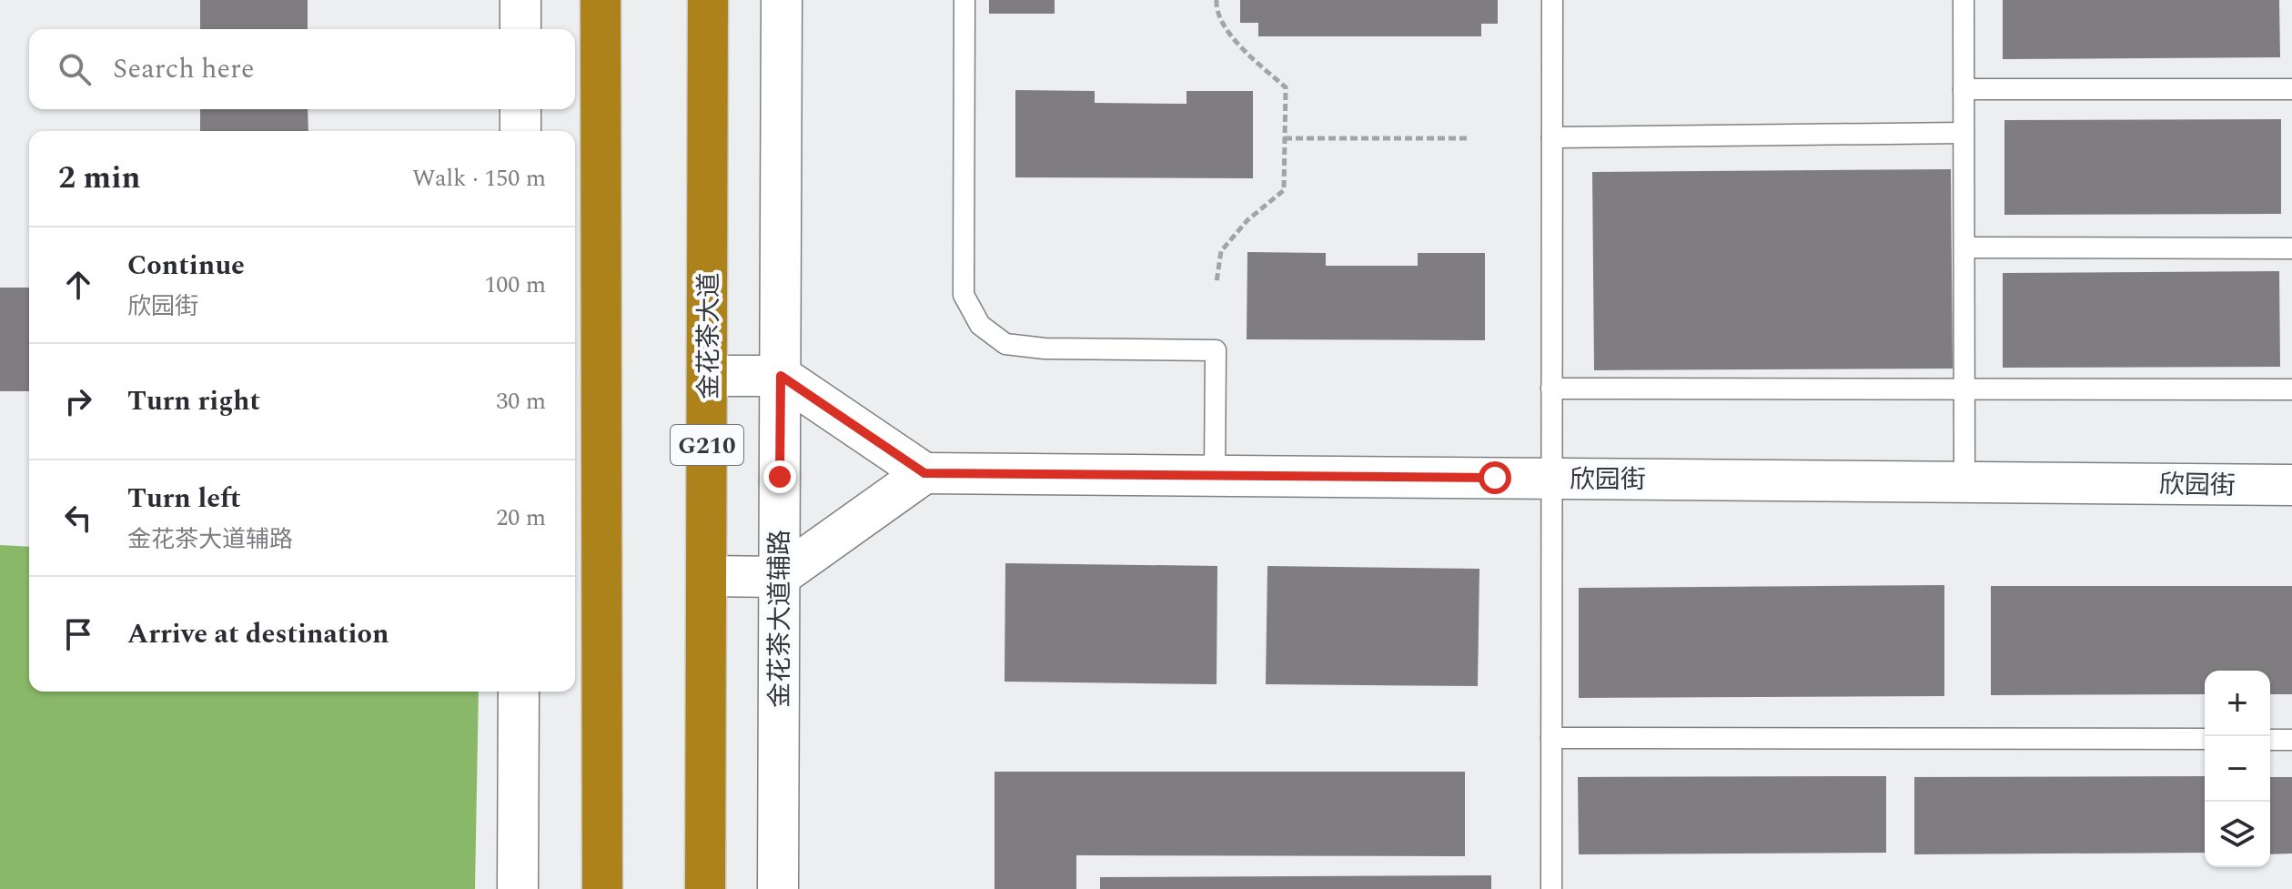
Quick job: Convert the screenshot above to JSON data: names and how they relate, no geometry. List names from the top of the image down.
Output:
{
  "streets": {
    "highway": ["金花茶大道", "G210"],
    "street": ["欣园街", "金花茶大道辅路"]
  },
  "page": {
    "search": "Search here",
    "heading": ["2 min", "Walk · 150 m"],
    "list": [
      ["Continue", "欣园街", "100 m"],
      ["Turn right", "30 m"],
      ["Turn left", "金花茶大道辅路", "20 m"],
      "Arrive at destination"
    ],
    "map_buttons": ["+", "−"]
  }
}
